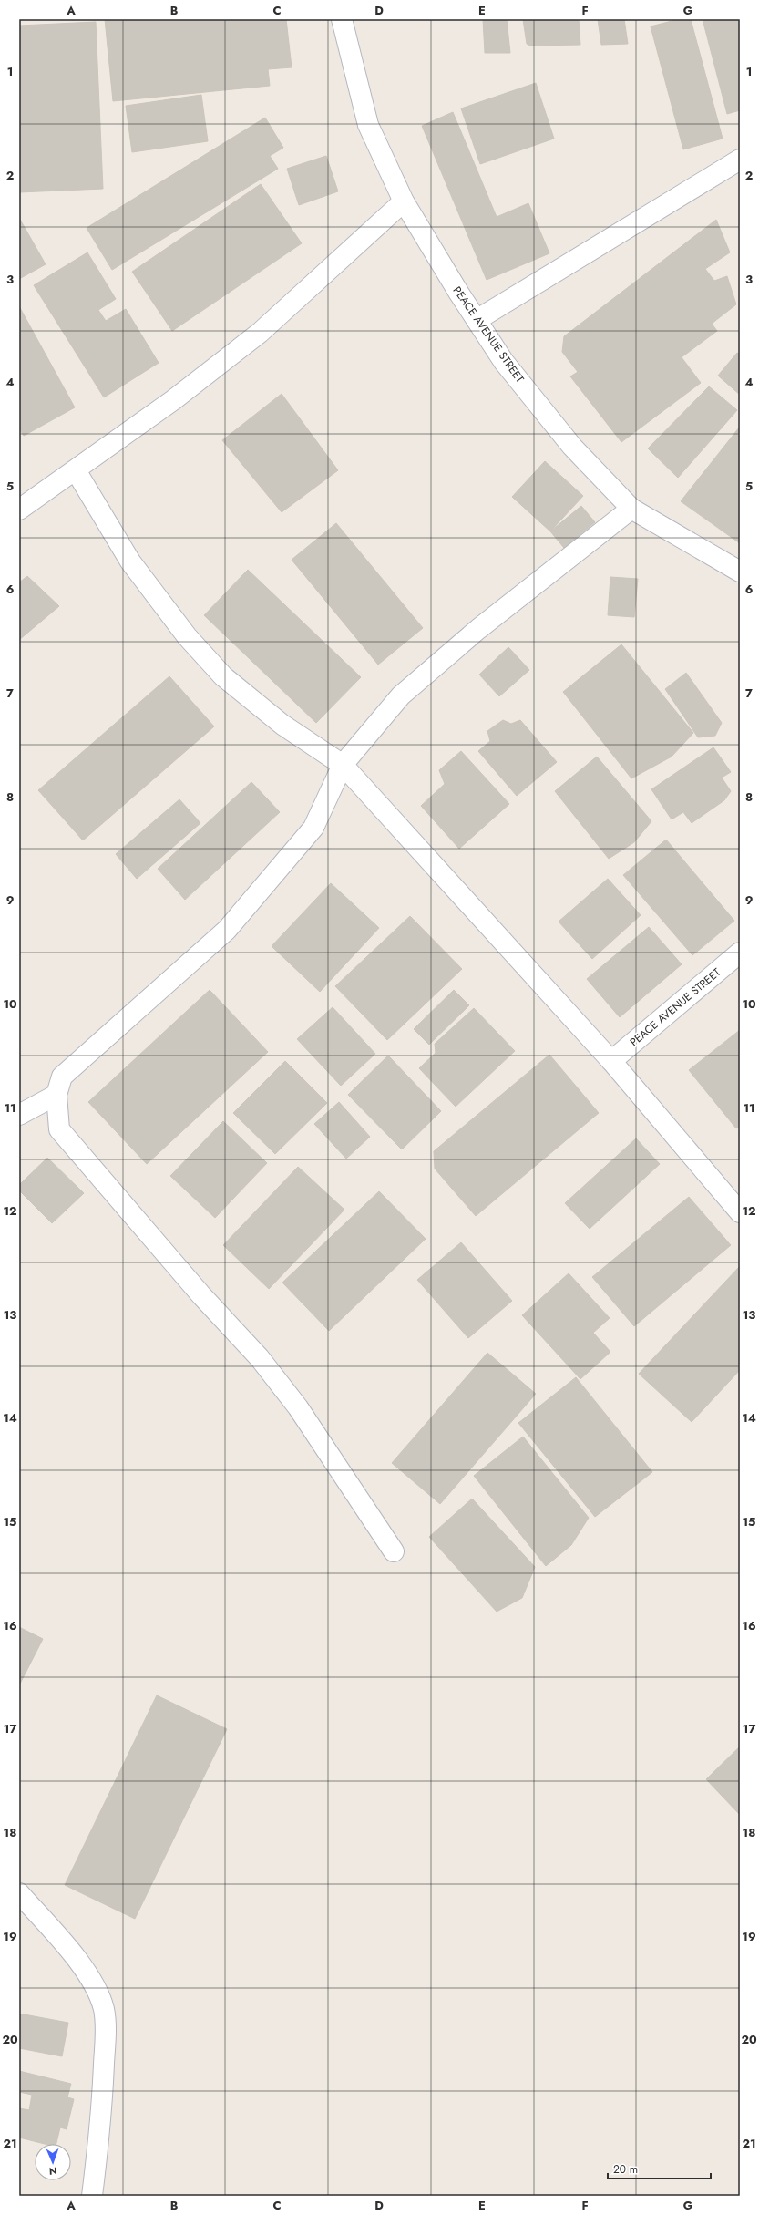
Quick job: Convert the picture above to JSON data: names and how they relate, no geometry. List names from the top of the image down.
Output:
{
  "streets": {
    "street": ["PEACE AVENUE STREET"]
  },
  "scale_bar": "20 m",
  "north": "bottom",
  "grid": {
    "columns": [
      "A",
      "B",
      "C",
      "D",
      "E",
      "F",
      "G"
    ],
    "rows": [
      "1",
      "2",
      "3",
      "4",
      "5",
      "6",
      "7",
      "8",
      "9",
      "10",
      "11",
      "12",
      "13",
      "14",
      "15",
      "16",
      "17",
      "18",
      "19",
      "20",
      "21"
    ]
  }
}
